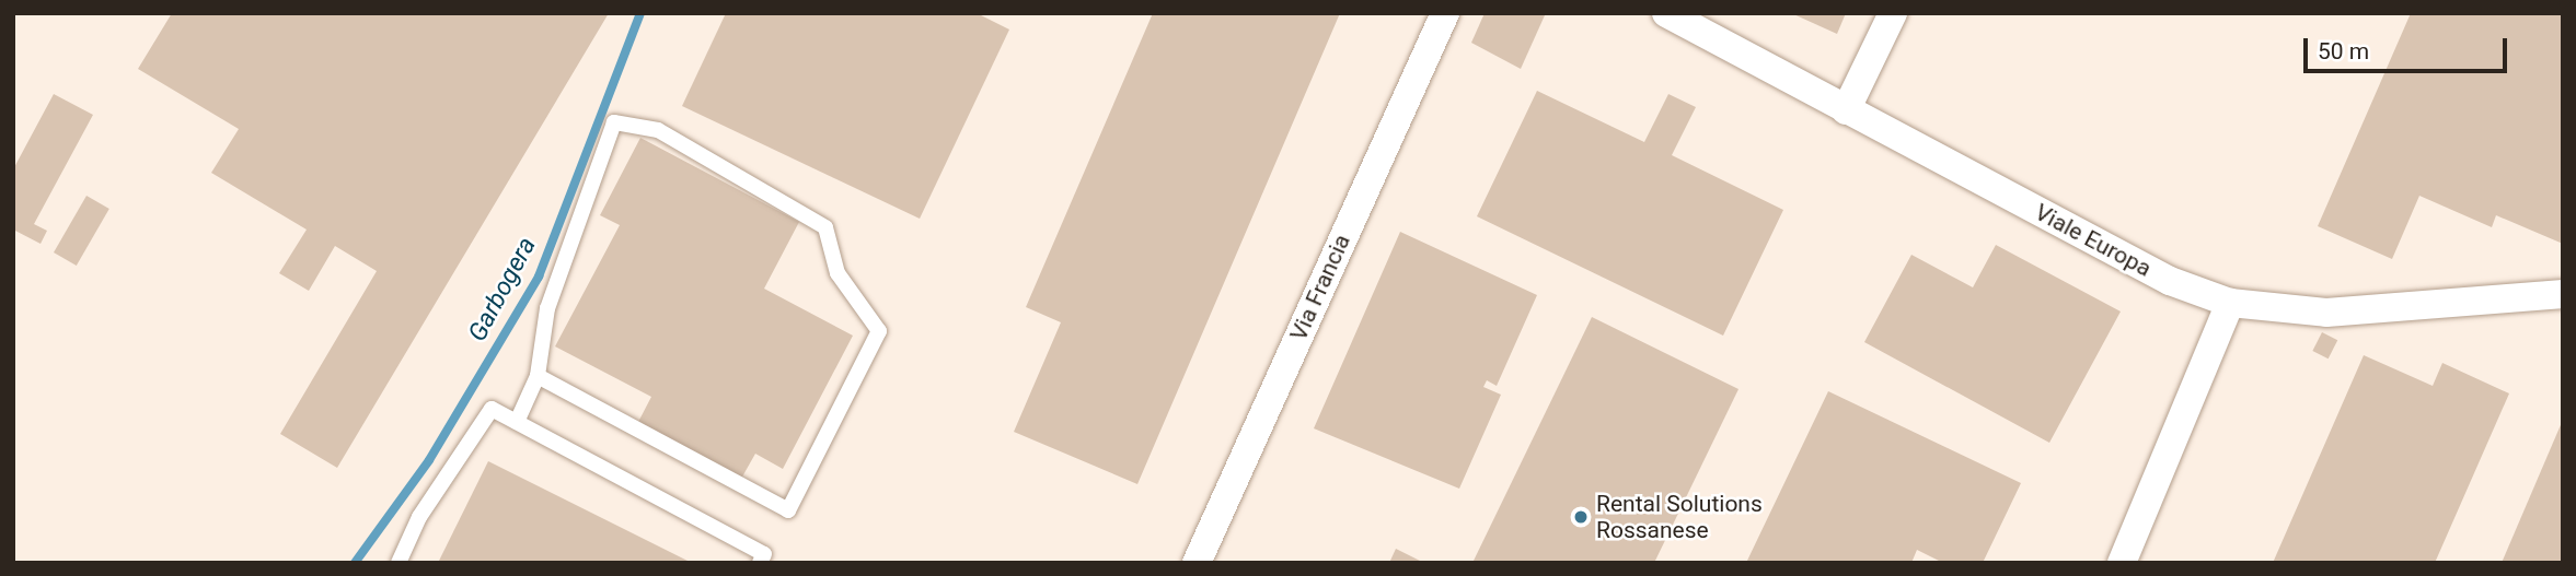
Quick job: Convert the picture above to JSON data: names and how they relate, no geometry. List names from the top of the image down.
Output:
{
  "streets": {
    "street": ["Viale Europa", "Via Francia"]
  },
  "water": ["Garbogera"],
  "places": ["Rental Solutions Rossanese"],
  "scale_bar": "50 m"
}
